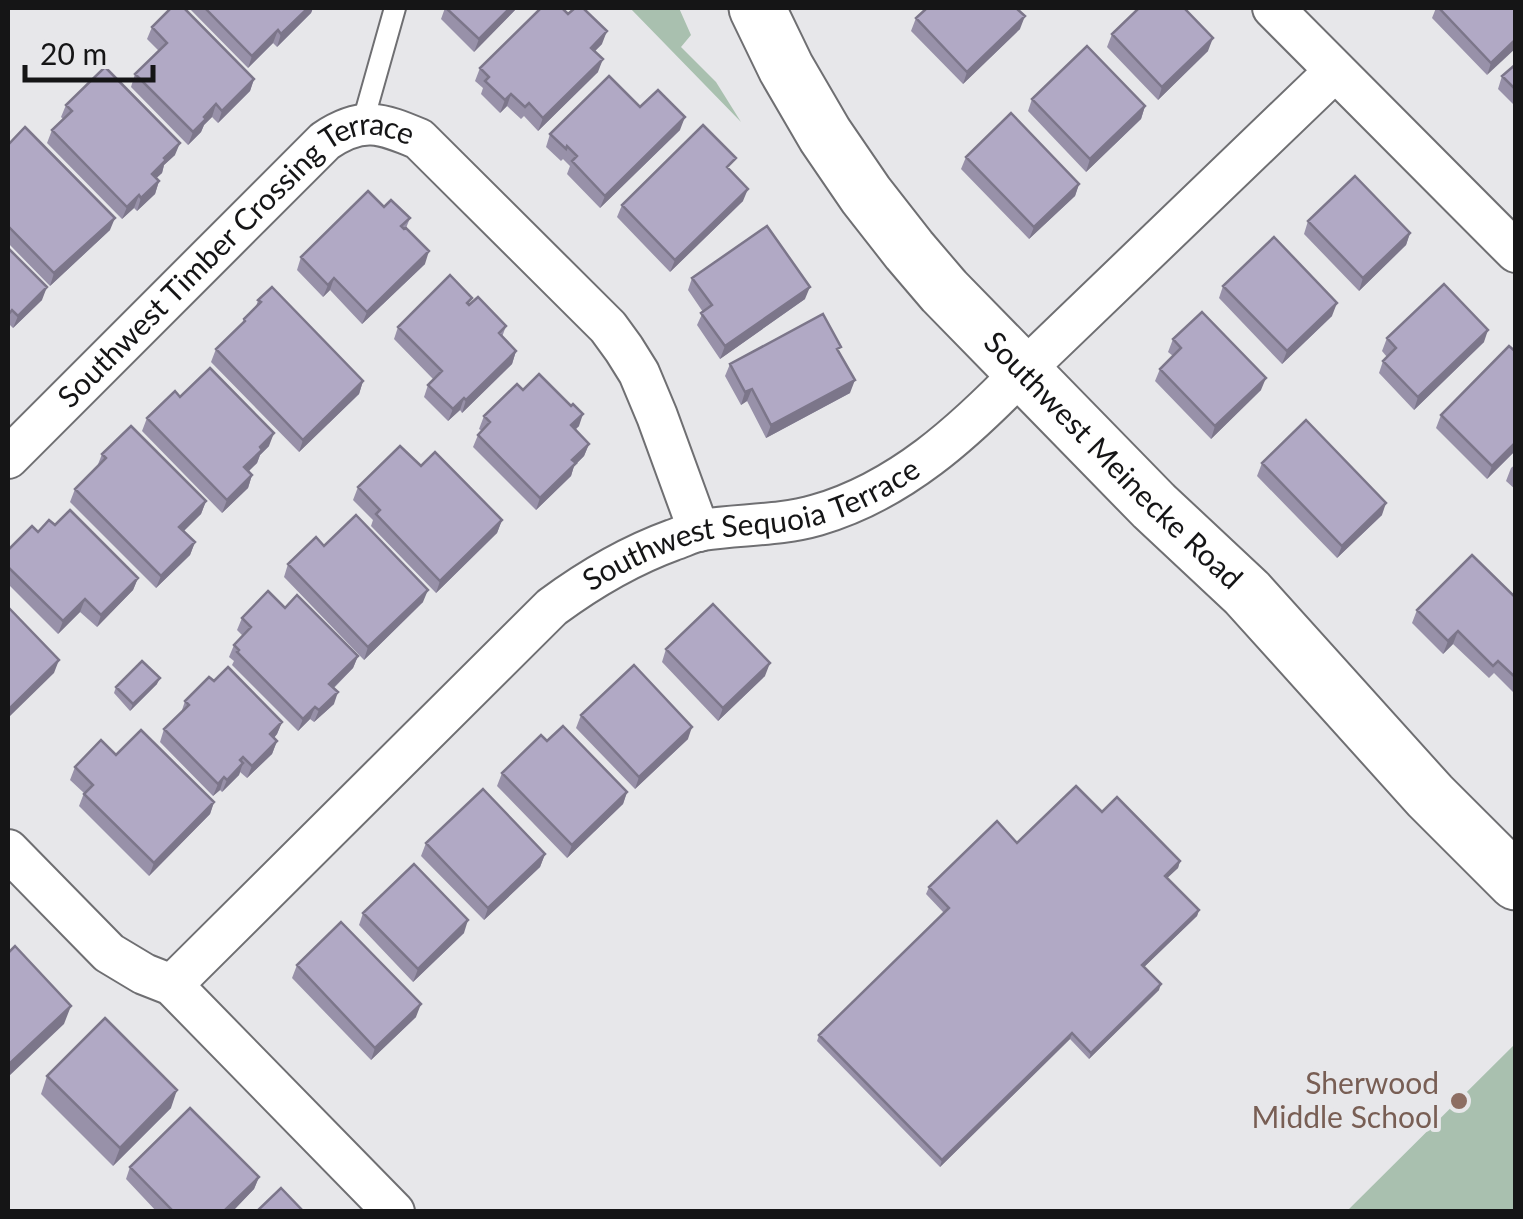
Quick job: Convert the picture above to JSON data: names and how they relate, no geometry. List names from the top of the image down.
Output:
{
  "streets": {
    "main road": ["Southwest Meinecke Road"],
    "street": ["Southwest Timber Crossing Terrace", "Southwest Sequoia Terrace"]
  },
  "crossings": [
    ["Southwest Timber Crossing Terrace", "Southwest Sequoia Terrace"],
    ["Southwest Meinecke Road", "Southwest Sequoia Terrace"]
  ],
  "places": ["Sherwood Middle School"],
  "scale_bar": "20 m"
}
